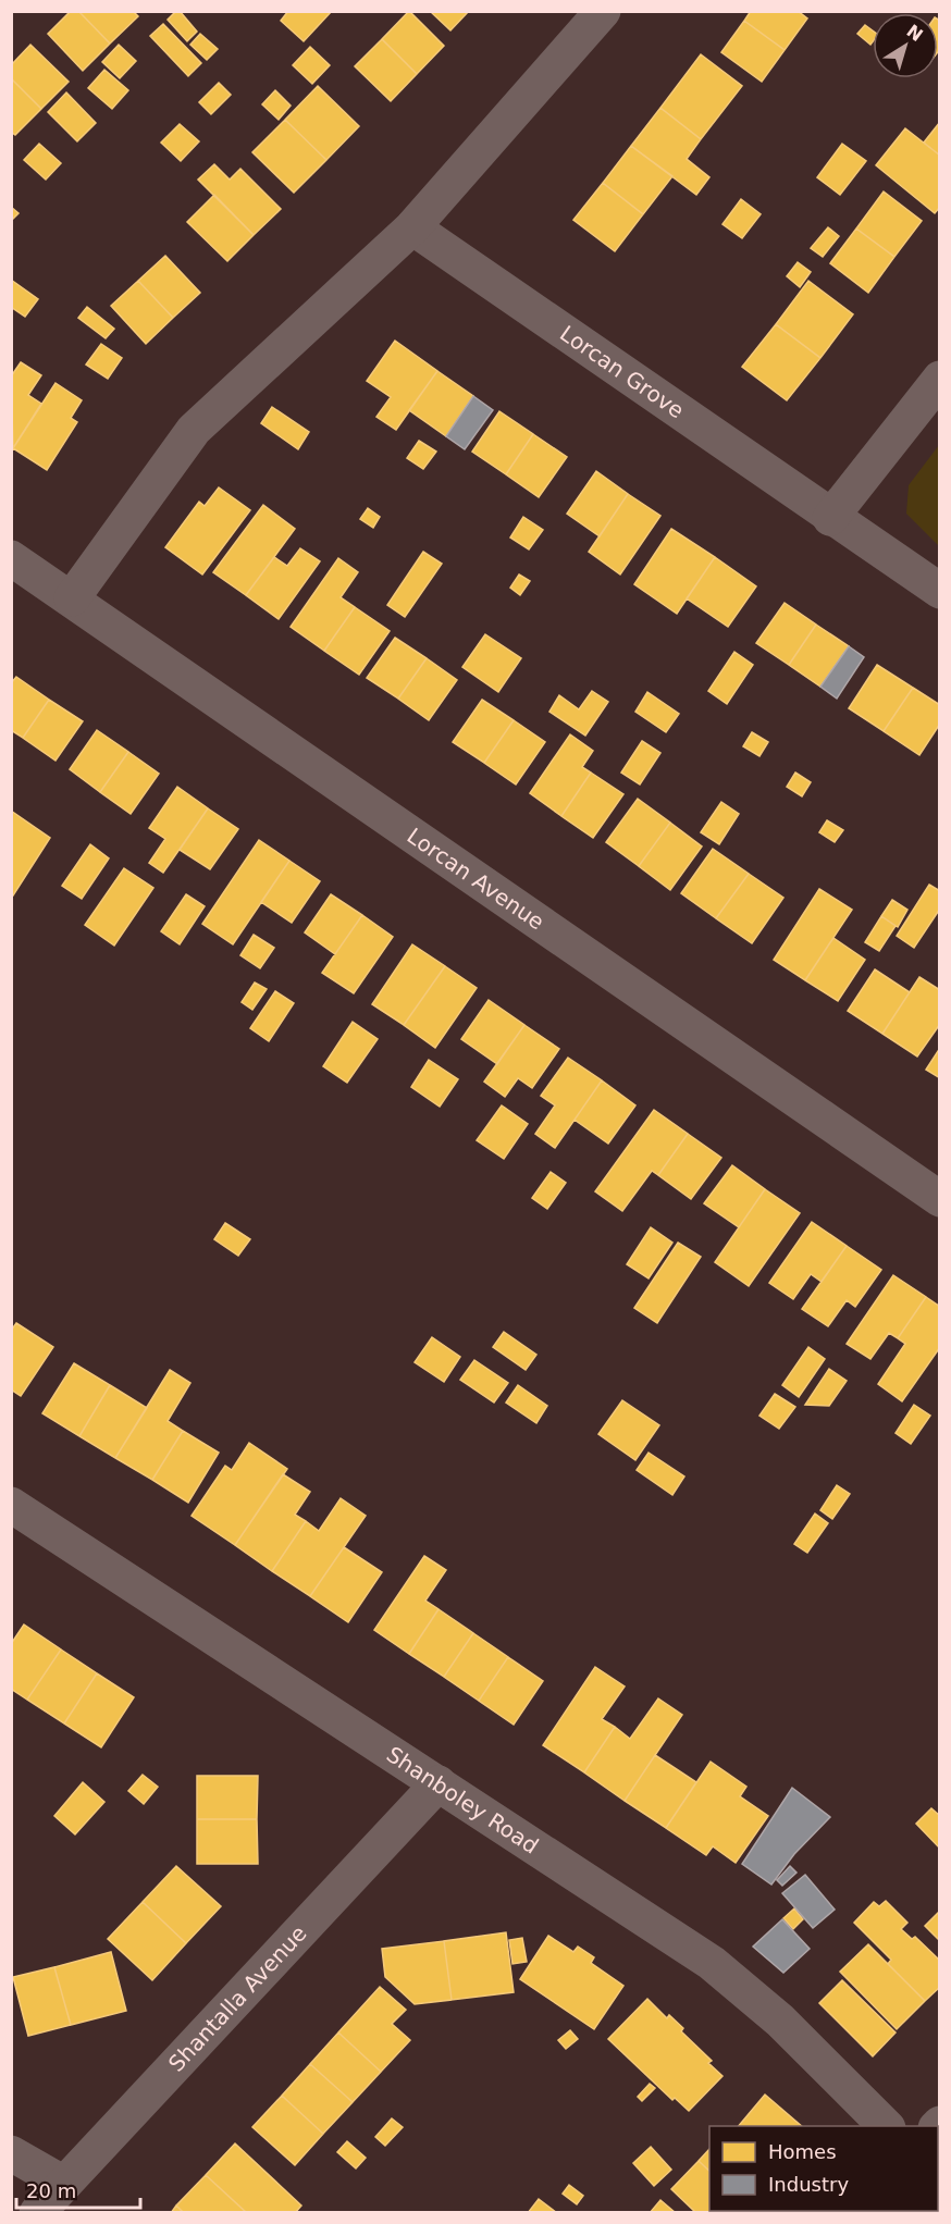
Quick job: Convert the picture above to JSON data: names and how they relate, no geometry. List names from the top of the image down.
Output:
{
  "streets": {
    "street": [
      "Lorcan Grove",
      "Lorcan Avenue",
      "Shanboley Road",
      "Shantalla Avenue"
    ]
  },
  "crossings": [
    ["Shanboley Road", "Shantalla Avenue"]
  ],
  "legend": ["Homes", "Industry"],
  "scale_bar": "20 m",
  "north": "top right"
}
